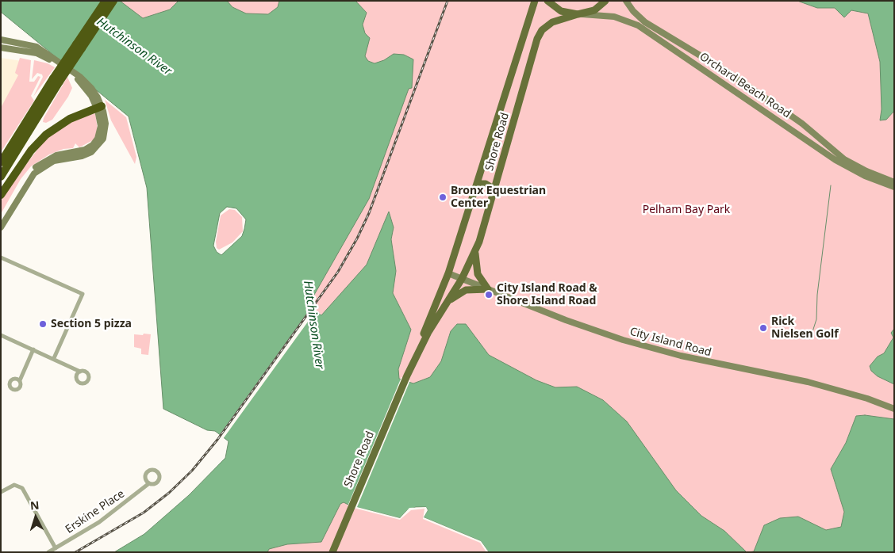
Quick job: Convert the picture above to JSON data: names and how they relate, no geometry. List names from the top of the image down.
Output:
{
  "streets": {
    "main road": ["Shore Road"],
    "street": ["Orchard Beach Road", "City Island Road", "Erskine Place"]
  },
  "crossings": [
    ["Orchard Beach Road", "Shore Road"],
    ["Shore Road", "City Island Road"]
  ],
  "water": ["Hutchinson River"],
  "parks": ["Pelham Bay Park"],
  "places": [
    "Bronx Equestrian Center",
    "City Island Road & Shore Island Road",
    "Section 5 pizza",
    "Rick Nielsen Golf"
  ],
  "north": "top"
}
